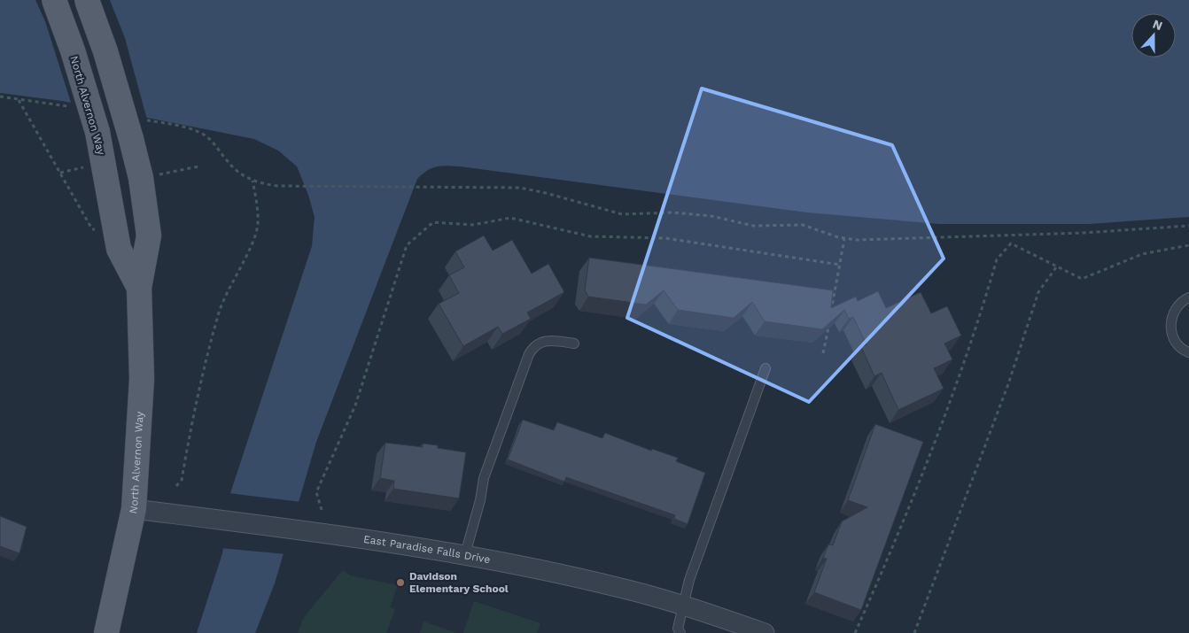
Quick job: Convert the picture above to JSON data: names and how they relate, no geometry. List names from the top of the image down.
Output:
{
  "streets": {
    "main road": ["North Alvernon Way"],
    "street": ["East Paradise Falls Drive"]
  },
  "crossings": [
    ["North Alvernon Way", "East Paradise Falls Drive"]
  ],
  "places": ["Davidson Elementary School"],
  "north": "top"
}
